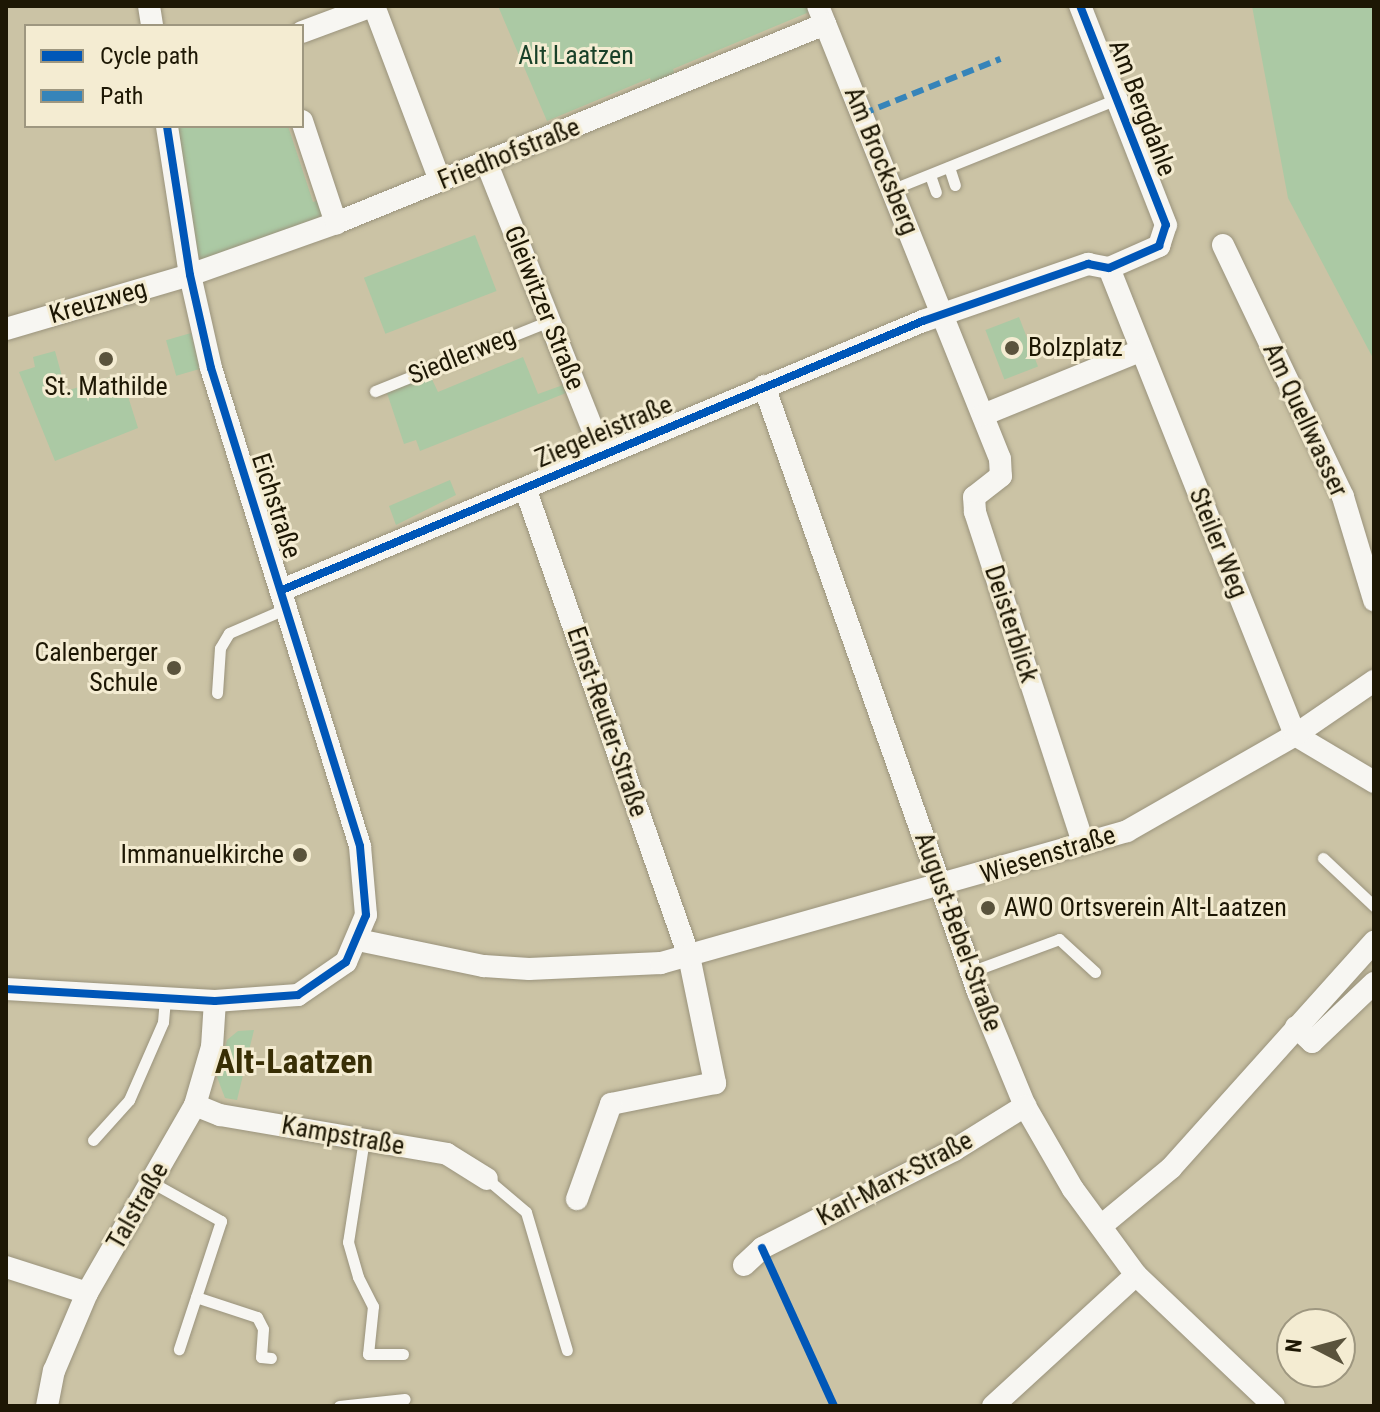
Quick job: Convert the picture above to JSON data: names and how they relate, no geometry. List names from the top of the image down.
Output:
{
  "streets": {
    "street": [
      "Am Bergdahle",
      "Friedhofstraße",
      "Am Brocksberg",
      "Kreuzweg",
      "Gleiwitzer Straße",
      "Am Quellwasser",
      "Ziegeleistraße",
      "Eichstraße",
      "Steiler Weg",
      "Deisterblick",
      "Ernst-Reuter-Straße",
      "Wiesenstraße",
      "August-Bebel-Straße",
      "Kampstraße",
      "Karl-Marx-Straße",
      "Talstraße"
    ],
    "lane": ["Siedlerweg"]
  },
  "crossings": [
    ["Am Bergdahle", "Ziegeleistraße"],
    ["Am Bergdahle", "Steiler Weg"],
    ["Friedhofstraße", "Am Brocksberg"],
    ["Friedhofstraße", "Kreuzweg"],
    ["Friedhofstraße", "Gleiwitzer Straße"],
    ["Friedhofstraße", "Eichstraße"],
    ["Am Brocksberg", "Ziegeleistraße"],
    ["Am Brocksberg", "Deisterblick"],
    ["Kreuzweg", "Eichstraße"],
    ["Gleiwitzer Straße", "Siedlerweg"],
    ["Gleiwitzer Straße", "Ziegeleistraße"],
    ["Ziegeleistraße", "Eichstraße"],
    ["Ziegeleistraße", "Steiler Weg"],
    ["Ziegeleistraße", "Ernst-Reuter-Straße"],
    ["Ziegeleistraße", "August-Bebel-Straße"],
    ["Eichstraße", "Wiesenstraße"],
    ["Steiler Weg", "Wiesenstraße"],
    ["Deisterblick", "Wiesenstraße"],
    ["Ernst-Reuter-Straße", "Wiesenstraße"],
    ["Wiesenstraße", "August-Bebel-Straße"],
    ["August-Bebel-Straße", "Karl-Marx-Straße"],
    ["Kampstraße", "Talstraße"]
  ],
  "districts": ["Alt-Laatzen"],
  "parks": ["Alt Laatzen"],
  "places": [
    "Bolzplatz",
    "St. Mathilde",
    "Calenberger Schule",
    "Immanuelkirche",
    "AWO Ortsverein Alt-Laatzen"
  ],
  "legend": ["Cycle path", "Path"],
  "north": "left"
}
